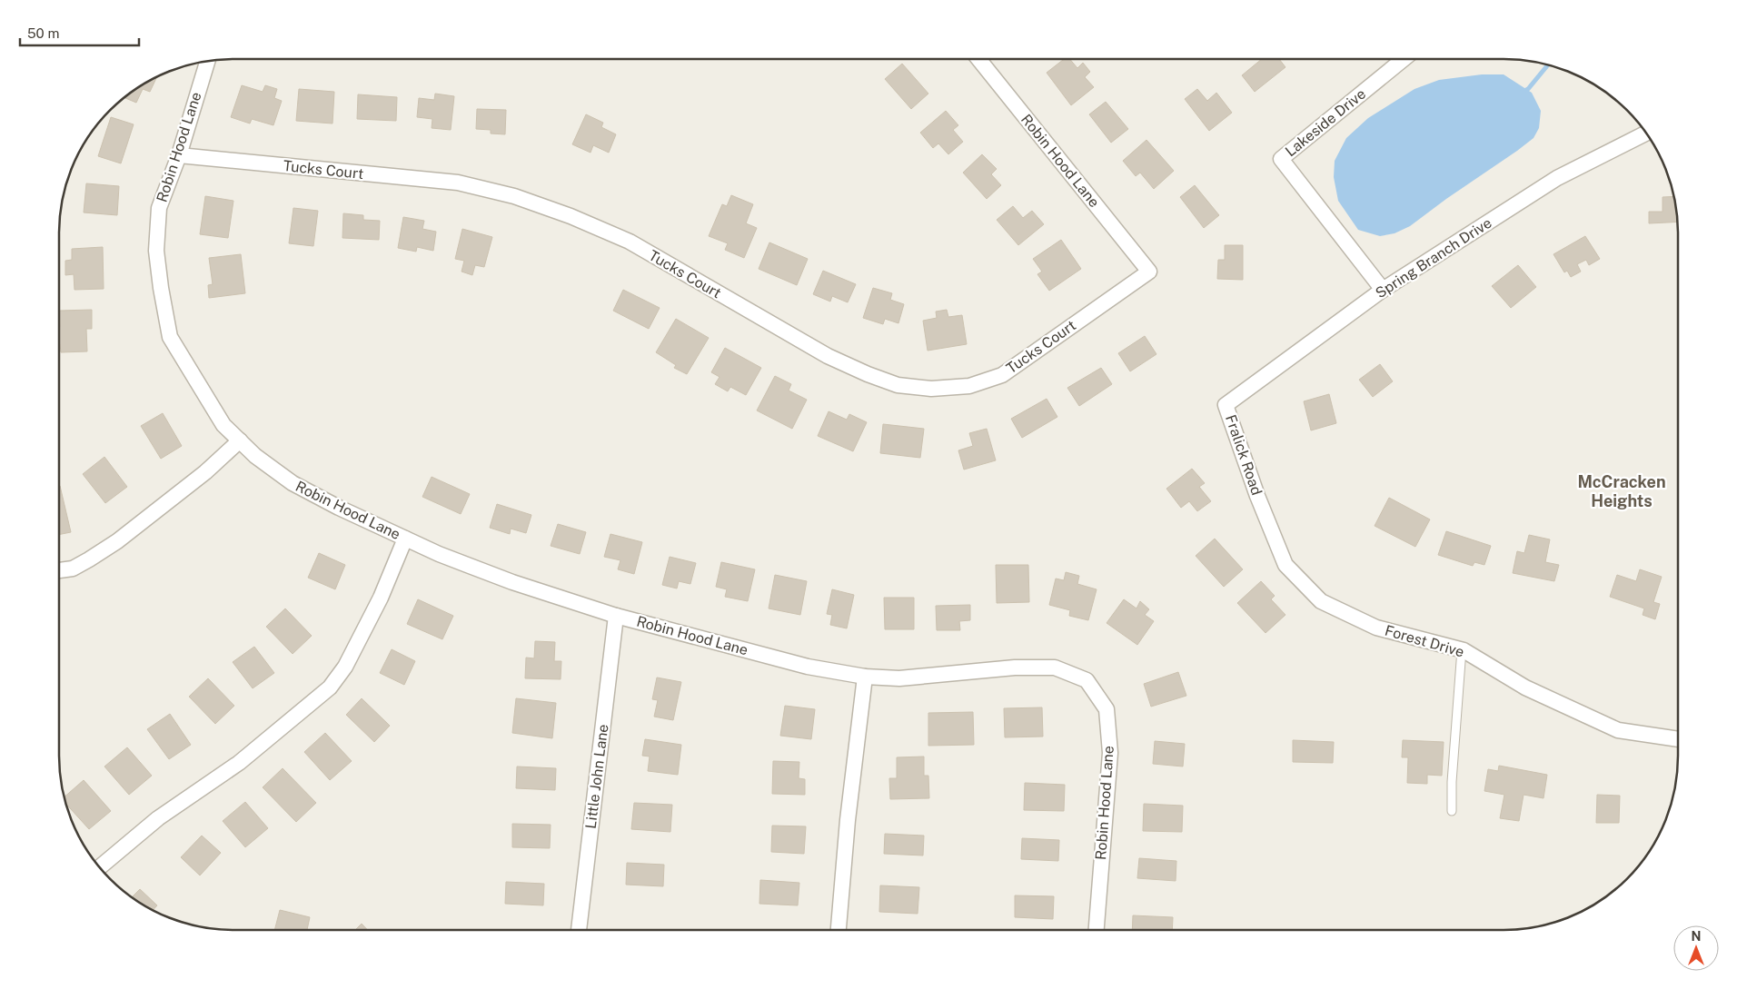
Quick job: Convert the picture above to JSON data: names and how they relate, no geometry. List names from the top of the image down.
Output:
{
  "streets": {
    "street": [
      "Lakeside Drive",
      "Robin Hood Lane",
      "Tucks Court",
      "Spring Branch Drive",
      "Fralick Road",
      "Forest Drive",
      "Little John Lane"
    ]
  },
  "crossings": [
    ["Lakeside Drive", "Spring Branch Drive"],
    ["Robin Hood Lane", "Tucks Court"],
    ["Robin Hood Lane", "Little John Lane"],
    ["Spring Branch Drive", "Fralick Road"],
    ["Fralick Road", "Forest Drive"]
  ],
  "districts": ["McCracken Heights"],
  "scale_bar": "50 m",
  "north": "top"
}
